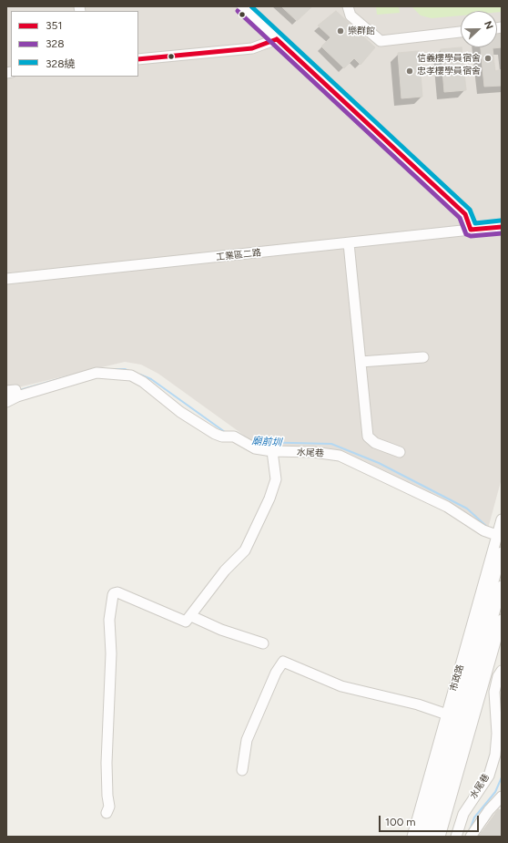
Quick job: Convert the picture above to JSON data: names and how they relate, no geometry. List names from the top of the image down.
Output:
{
  "streets": {
    "street": ["工業區二路", "水尾巷", "市政路"]
  },
  "crossings": [
    ["水尾巷", "市政路"]
  ],
  "water": ["廟前圳"],
  "places": ["樂群館", "信義樓學員宿舍", "忠孝樓學員宿舍"],
  "lines": ["transit line 328繞", "transit line 328", "transit line 351"],
  "legend": ["351", "328", "328繞"],
  "scale_bar": "100 m",
  "north": "right"
}
